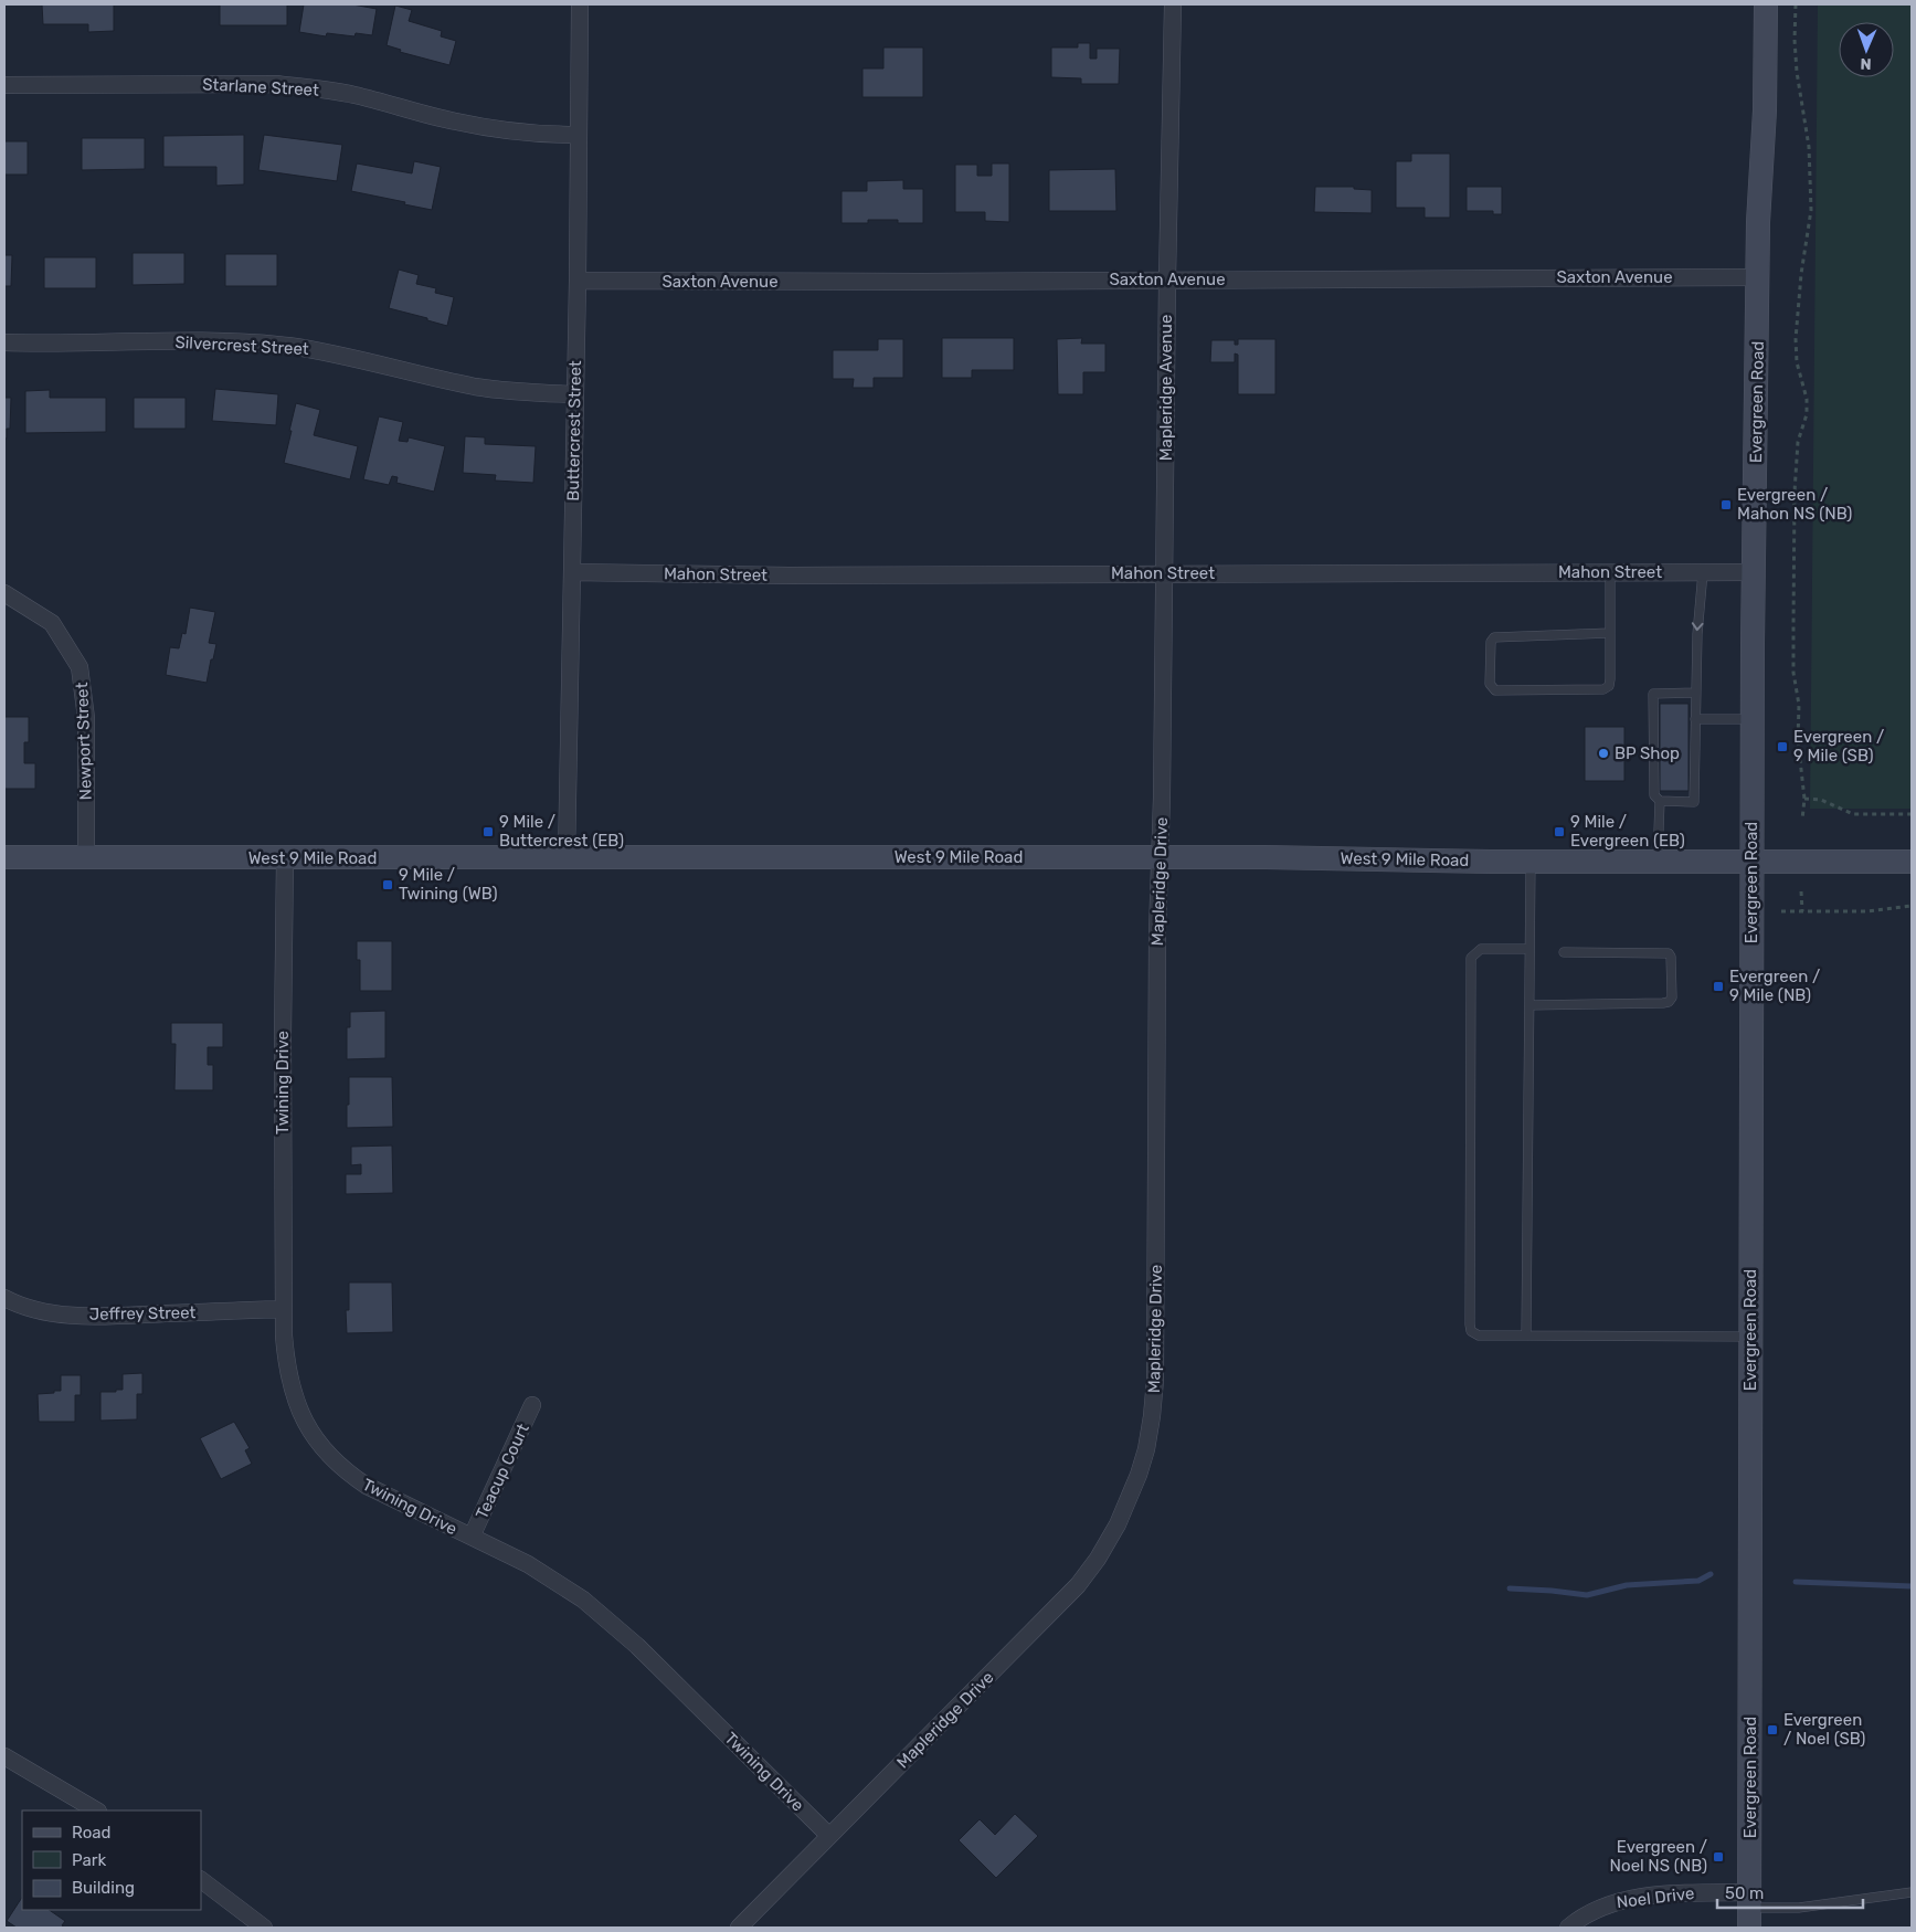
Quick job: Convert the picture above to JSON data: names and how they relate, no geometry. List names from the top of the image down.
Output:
{
  "streets": {
    "main road": ["Evergreen Road", "West 9 Mile Road"],
    "street": [
      "Starlane Street",
      "Saxton Avenue",
      "Silvercrest Street",
      "Mapleridge Avenue",
      "Buttercrest Street",
      "Mahon Street",
      "Newport Street",
      "Mapleridge Drive",
      "Twining Drive",
      "Jeffrey Street",
      "Teacup Court",
      "Noel Drive"
    ]
  },
  "crossings": [
    ["Starlane Street", "Buttercrest Street"],
    ["Saxton Avenue", "Mapleridge Avenue"],
    ["Saxton Avenue", "Evergreen Road"],
    ["Saxton Avenue", "Buttercrest Street"],
    ["Silvercrest Street", "Buttercrest Street"],
    ["Mapleridge Avenue", "Mahon Street"],
    ["Mapleridge Avenue", "Mapleridge Drive"],
    ["Evergreen Road", "Mahon Street"],
    ["Evergreen Road", "West 9 Mile Road"],
    ["Evergreen Road", "Noel Drive"],
    ["Buttercrest Street", "Mahon Street"],
    ["Buttercrest Street", "West 9 Mile Road"],
    ["Mahon Street", "Mapleridge Drive"],
    ["Newport Street", "West 9 Mile Road"],
    ["West 9 Mile Road", "Mapleridge Drive"],
    ["West 9 Mile Road", "Twining Drive"],
    ["Mapleridge Drive", "Twining Drive"],
    ["Twining Drive", "Jeffrey Street"],
    ["Twining Drive", "Teacup Court"]
  ],
  "places": {
    "transit": [
      "Evergreen / Mahon NS (NB)",
      "Evergreen / 9 Mile (SB)",
      "9 Mile / Buttercrest (EB)",
      "9 Mile / Evergreen (EB)",
      "9 Mile / Twining (WB)",
      "Evergreen / 9 Mile (NB)",
      "Evergreen / Noel (SB)",
      "Evergreen / Noel NS (NB)"
    ],
    "other": ["BP Shop"]
  },
  "legend": ["Road", "Park", "Building"],
  "scale_bar": "50 m",
  "north": "bottom"
}
